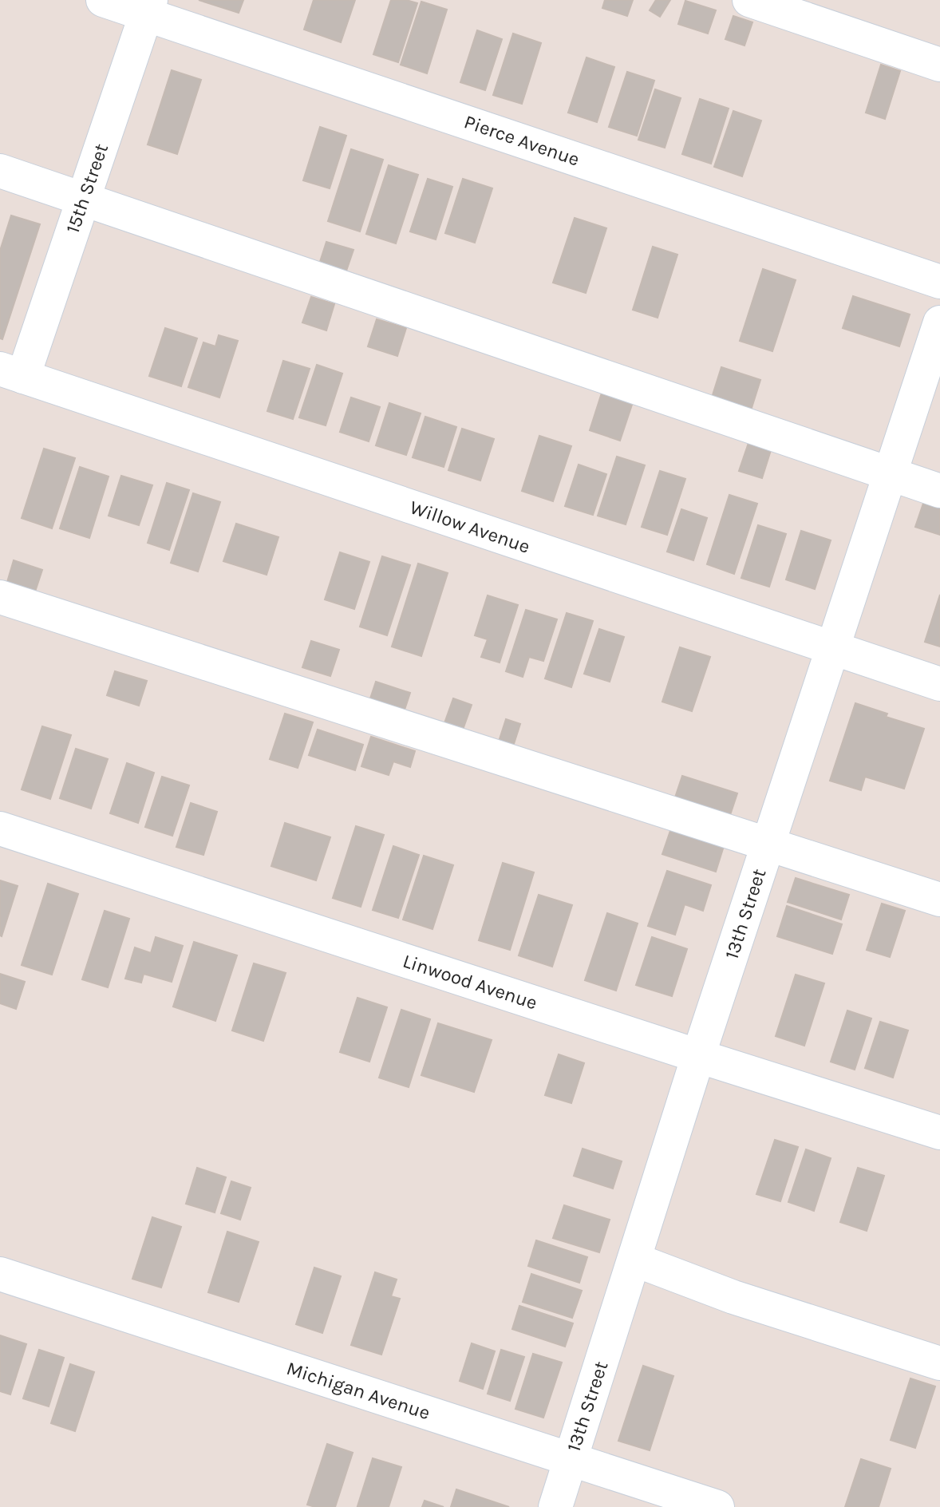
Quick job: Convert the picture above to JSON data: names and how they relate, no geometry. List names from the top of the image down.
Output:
{
  "streets": {
    "street": [
      "Pierce Avenue",
      "15th Street",
      "Willow Avenue",
      "13th Street",
      "Linwood Avenue",
      "Michigan Avenue"
    ]
  },
  "crossings": [
    ["Pierce Avenue", "15th Street"],
    ["15th Street", "Willow Avenue"],
    ["Willow Avenue", "13th Street"],
    ["13th Street", "Linwood Avenue"],
    ["13th Street", "Michigan Avenue"]
  ]
}
